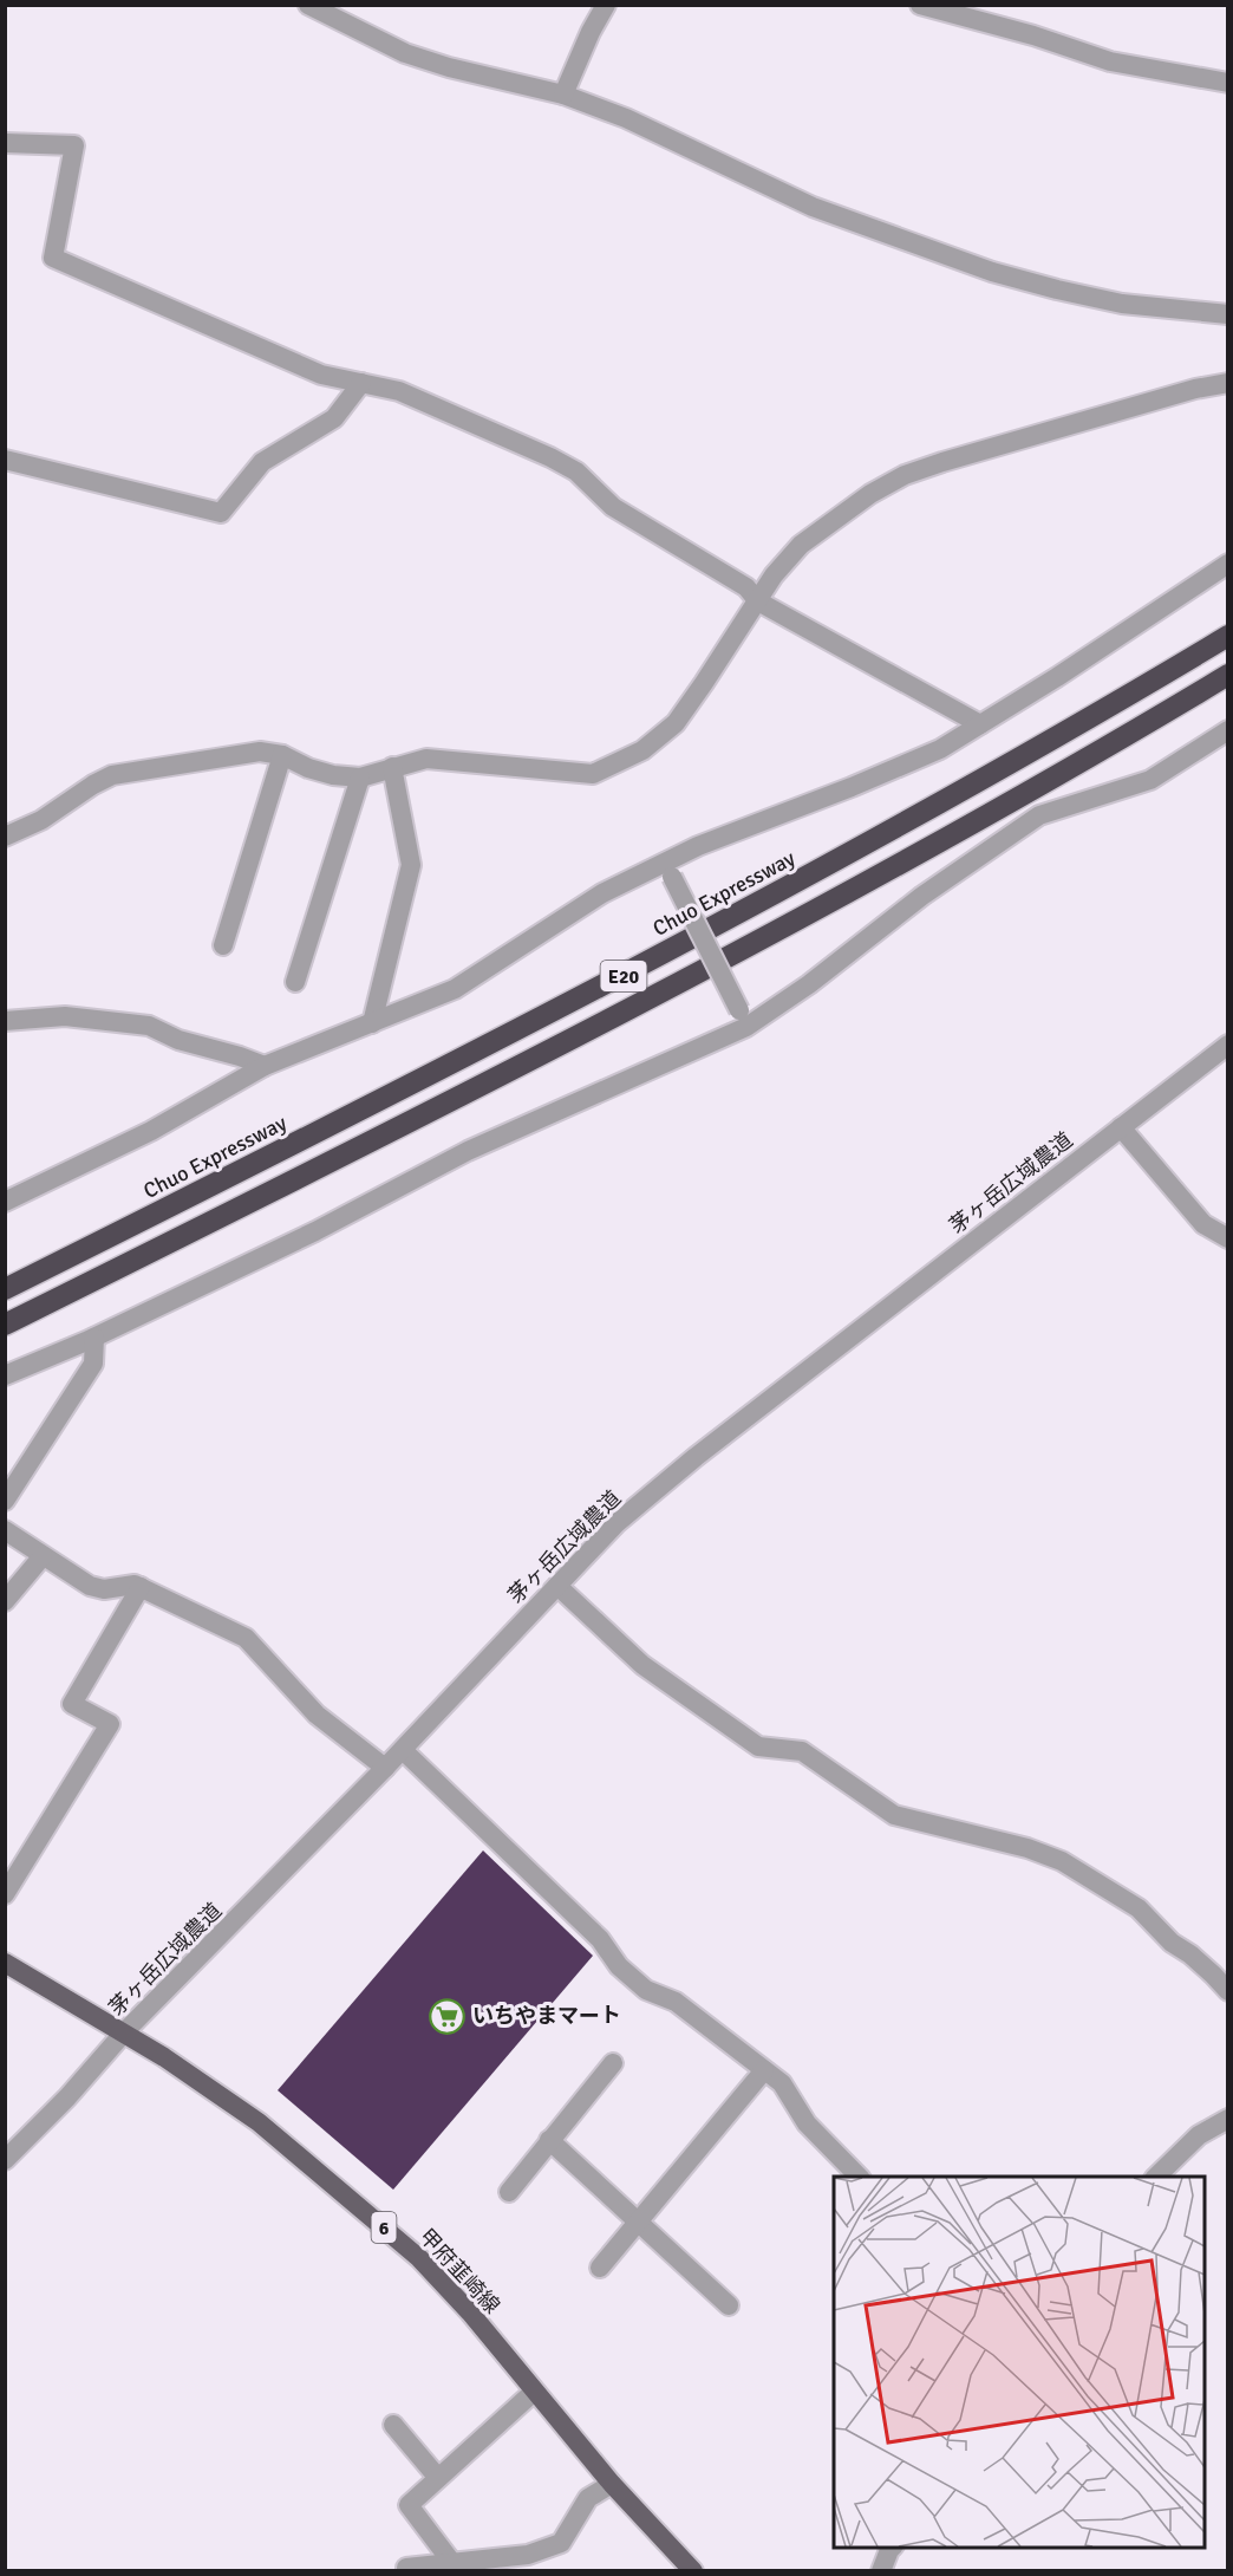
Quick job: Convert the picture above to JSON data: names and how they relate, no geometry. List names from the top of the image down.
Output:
{
  "streets": {
    "highway": ["Chuo Expressway", "E20"],
    "main road": ["6", "甲府韮崎線"],
    "street": ["茅ヶ岳広域農道"]
  },
  "crossings": [
    ["茅ヶ岳広域農道", "甲府韮崎線"]
  ],
  "places": {
    "supermarket": ["いちやまマート"]
  }
}
